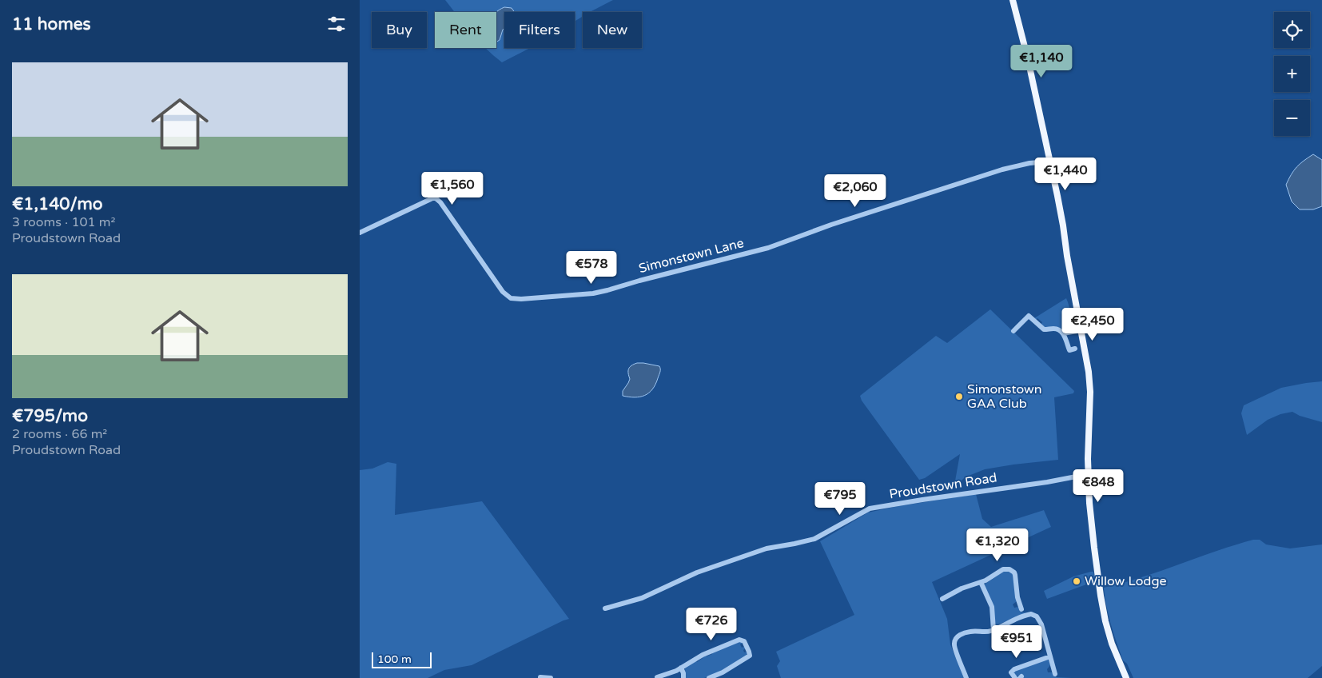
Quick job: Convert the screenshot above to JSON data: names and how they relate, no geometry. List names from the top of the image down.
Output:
{
  "streets": {
    "street": ["Simonstown Lane", "Proudstown Road"]
  },
  "places": ["Simonstown GAA Club", "Willow Lodge"],
  "scale_bar": "100 m",
  "page": {
    "heading": "11 homes",
    "map_buttons": ["+", "−"],
    "chip": [
      "Buy",
      "Rent",
      "Filters",
      "New"
    ],
    "price": [
      "€1,140",
      "€1,440",
      "€1,560",
      "€2,060",
      "€578",
      "€2,450",
      "€848",
      "€795",
      "€1,320",
      "€726",
      "€951"
    ],
    "list": [
      {
        "name": "€1,140/mo",
        "note": "3 rooms · 101 m² · Proudstown Road"
      },
      {
        "name": "€795/mo",
        "note": "2 rooms · 66 m² · Proudstown Road"
      }
    ],
    "scale": "100 m"
  }
}
